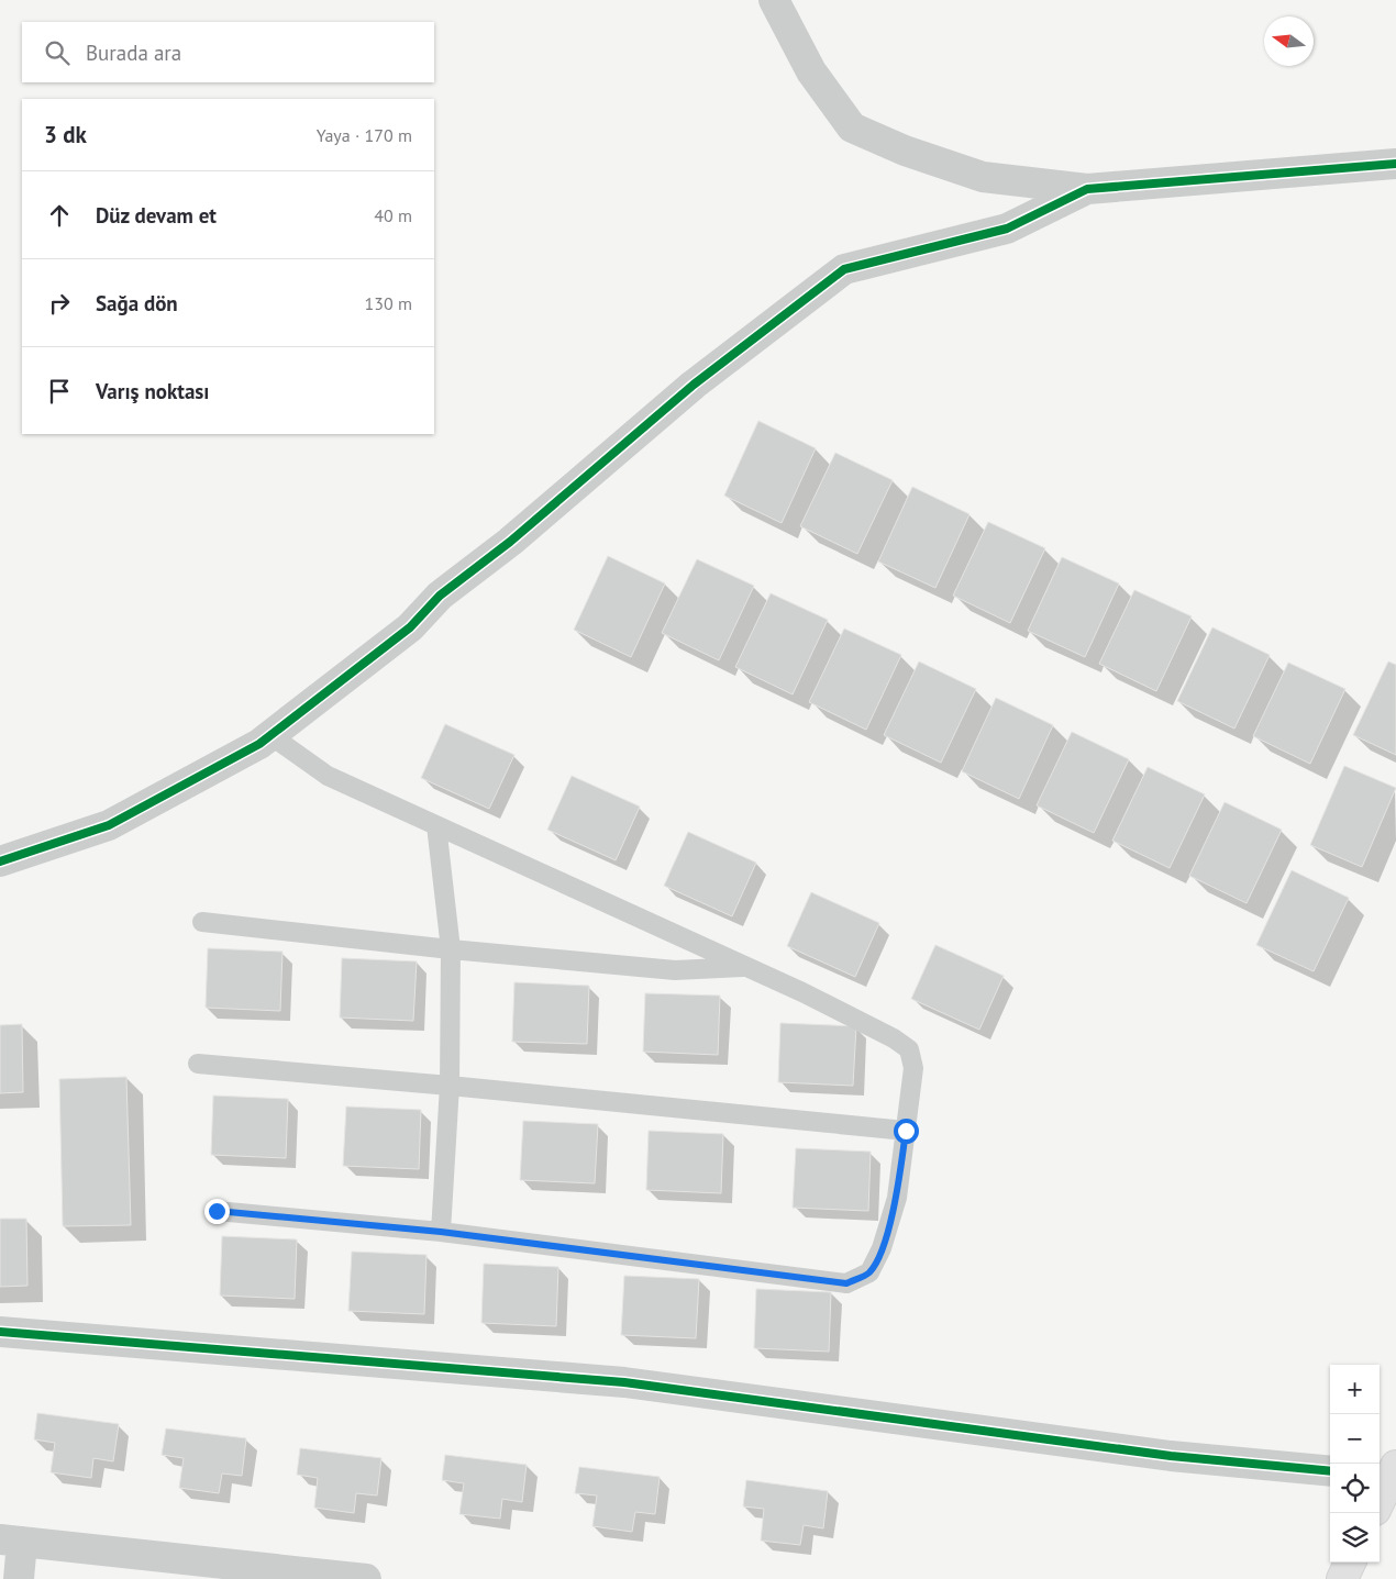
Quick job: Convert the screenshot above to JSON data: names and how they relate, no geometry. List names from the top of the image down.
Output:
{
  "north": "left",
  "page": {
    "search": "Burada ara",
    "heading": ["3 dk", "Yaya · 170 m"],
    "list": [
      ["Düz devam et", "40 m"],
      ["Sağa dön", "130 m"],
      "Varış noktası"
    ],
    "map_buttons": ["+", "−"]
  }
}
